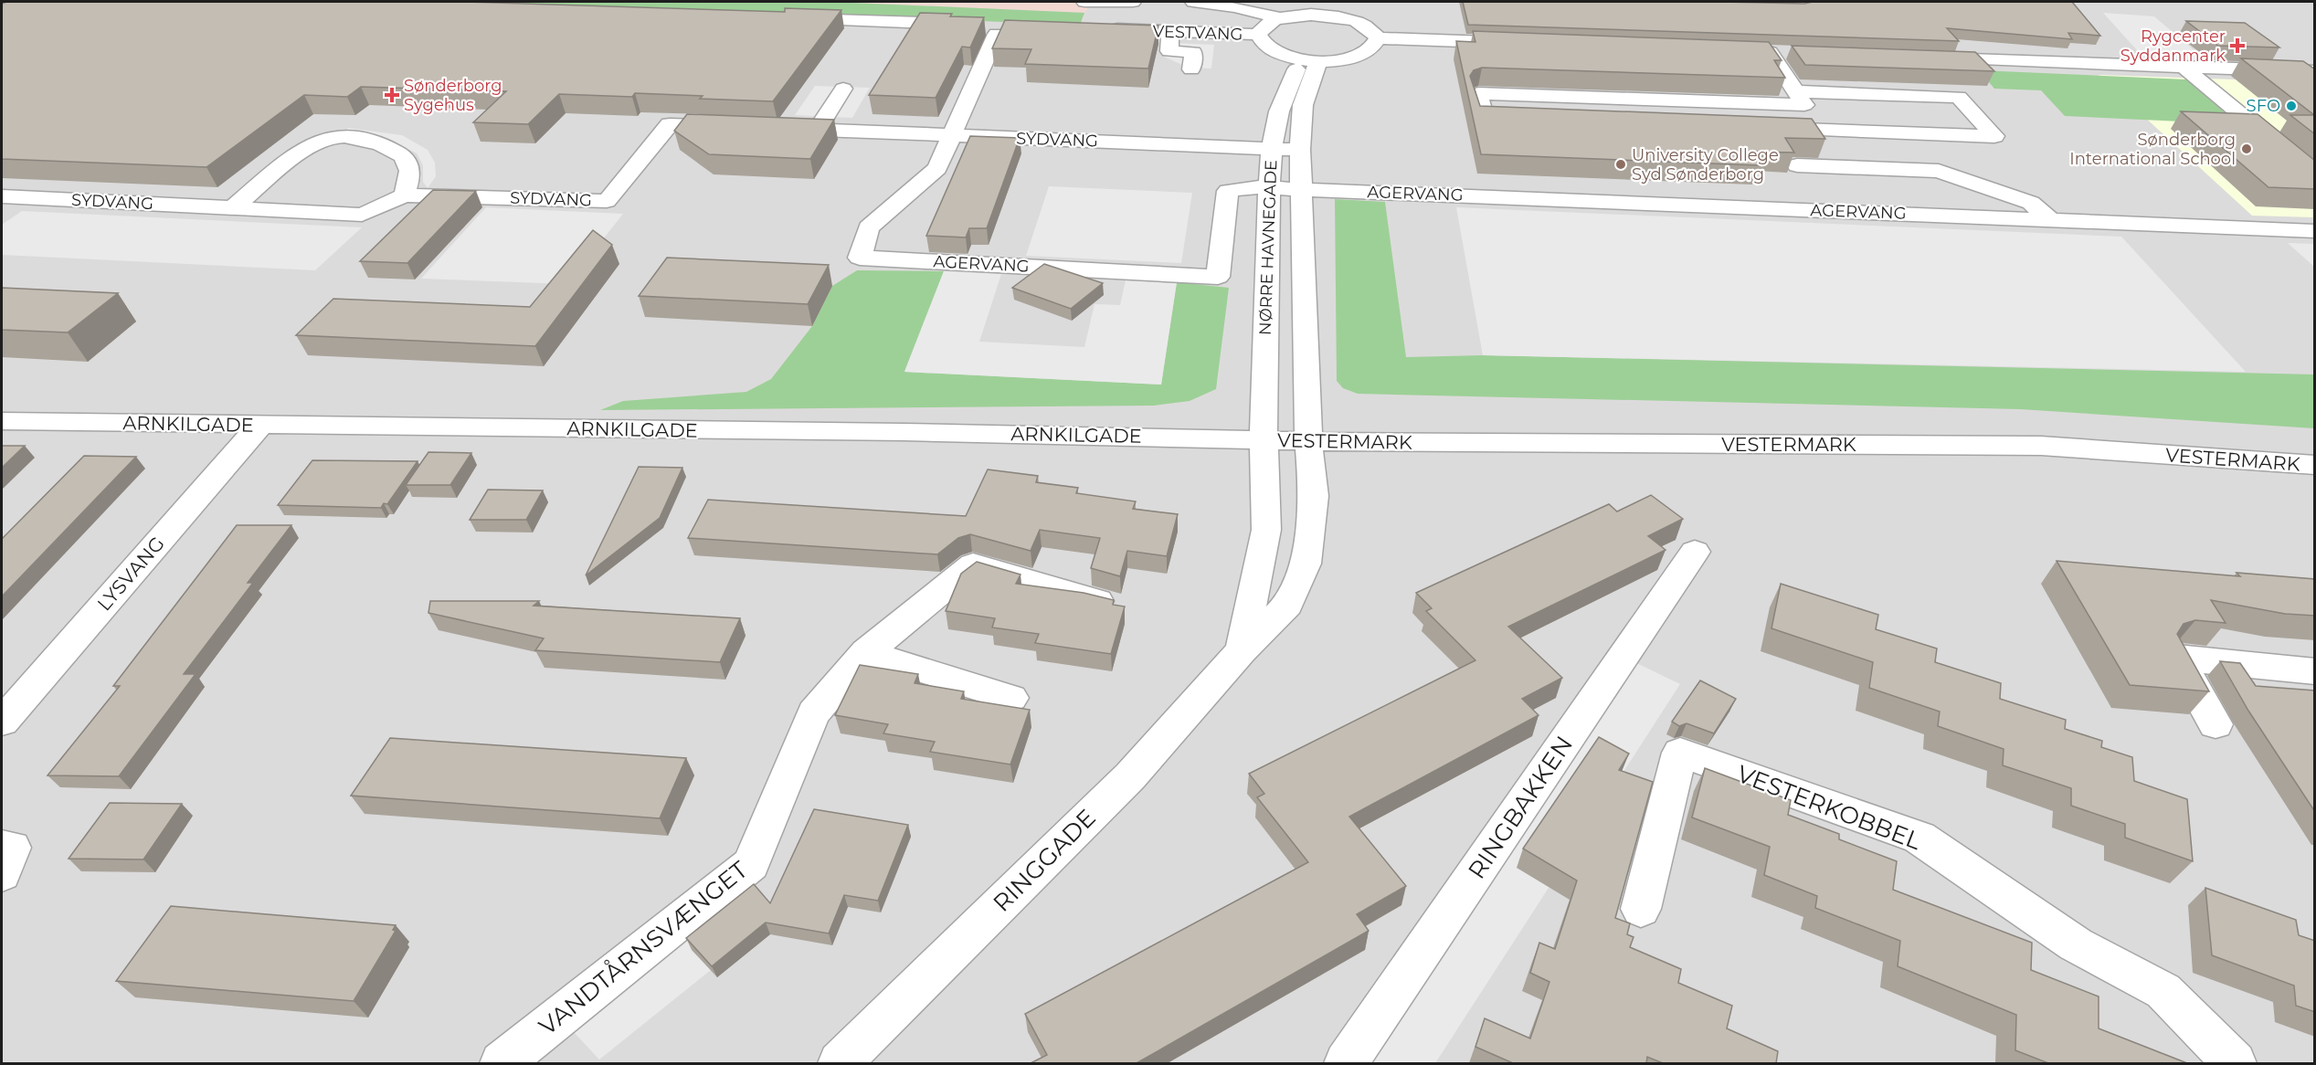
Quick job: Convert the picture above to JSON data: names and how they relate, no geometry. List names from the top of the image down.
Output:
{
  "streets": {
    "street": [
      "VESTVANG",
      "SYDVANG",
      "AGERVANG",
      "NØRRE HAVNEGADE",
      "ARNKILGADE",
      "VESTERMARK",
      "LYSVANG",
      "RINGBAKKEN",
      "VESTERKOBBEL",
      "RINGGADE",
      "VANDTÅRNSVÆNGET"
    ]
  },
  "crossings": [
    ["SYDVANG", "AGERVANG"],
    ["SYDVANG", "NØRRE HAVNEGADE"],
    ["AGERVANG", "NØRRE HAVNEGADE"],
    ["NØRRE HAVNEGADE", "ARNKILGADE"],
    ["NØRRE HAVNEGADE", "VESTERMARK"],
    ["NØRRE HAVNEGADE", "RINGGADE"],
    ["ARNKILGADE", "VESTERMARK"],
    ["ARNKILGADE", "LYSVANG"],
    ["ARNKILGADE", "RINGGADE"],
    ["VESTERMARK", "RINGGADE"]
  ],
  "places": {
    "health": ["Rygcenter Syddanmark", "Sønderborg Sygehus"],
    "other": ["SFO", "Sønderborg International School", "University College Syd Sønderborg"]
  }
}
